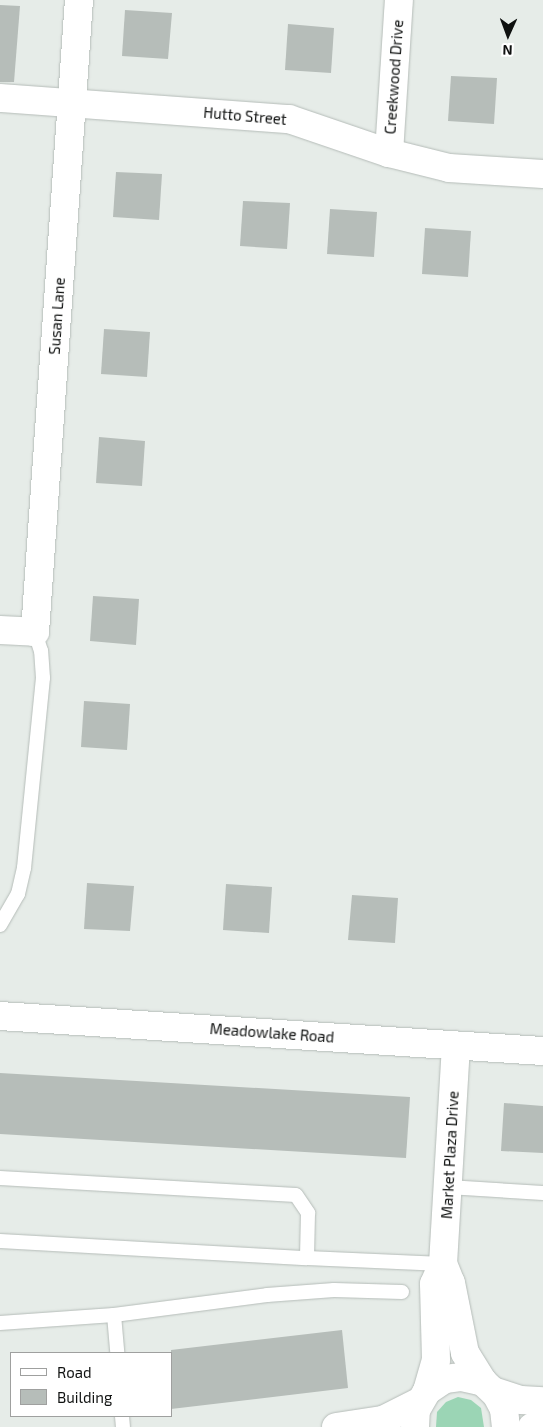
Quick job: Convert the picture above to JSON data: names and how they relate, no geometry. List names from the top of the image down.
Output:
{
  "streets": {
    "street": [
      "Creekwood Drive",
      "Hutto Street",
      "Susan Lane",
      "Meadowlake Road",
      "Market Plaza Drive"
    ]
  },
  "crossings": [
    ["Creekwood Drive", "Hutto Street"],
    ["Hutto Street", "Susan Lane"],
    ["Meadowlake Road", "Market Plaza Drive"]
  ],
  "legend": ["Road", "Building"],
  "north": "bottom"
}
